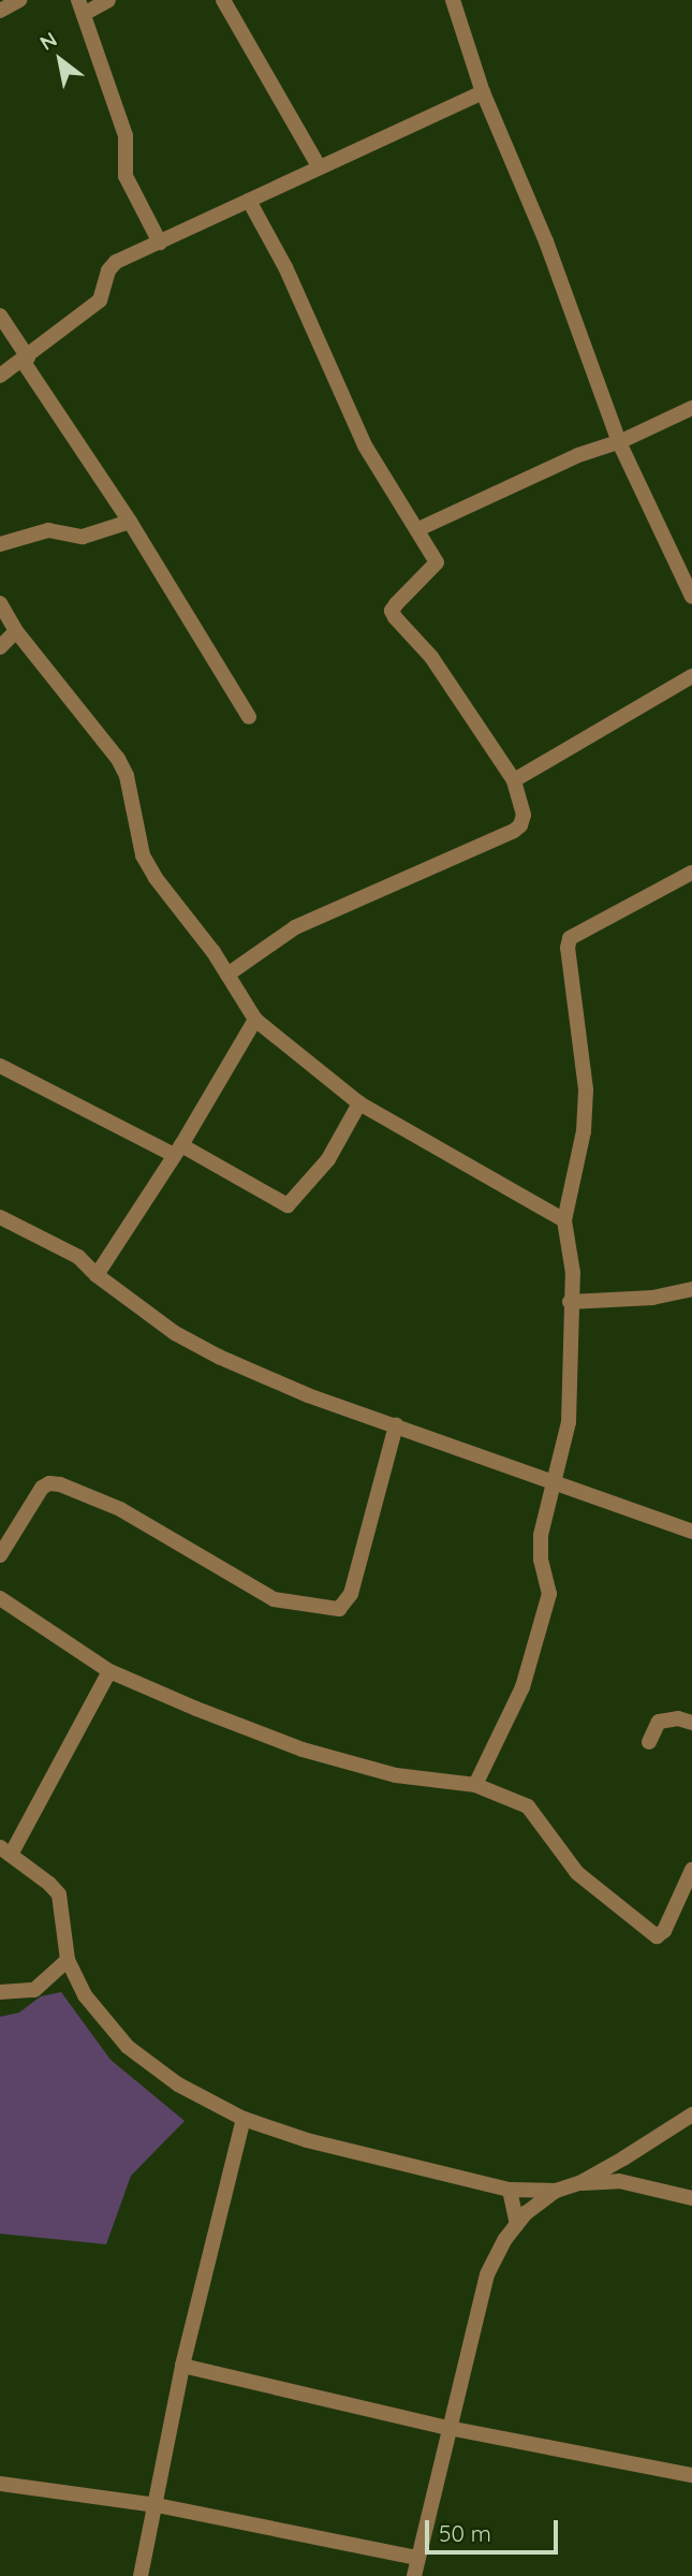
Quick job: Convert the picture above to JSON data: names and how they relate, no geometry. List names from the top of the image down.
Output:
{
  "scale_bar": "50 m",
  "north": "top left"
}
